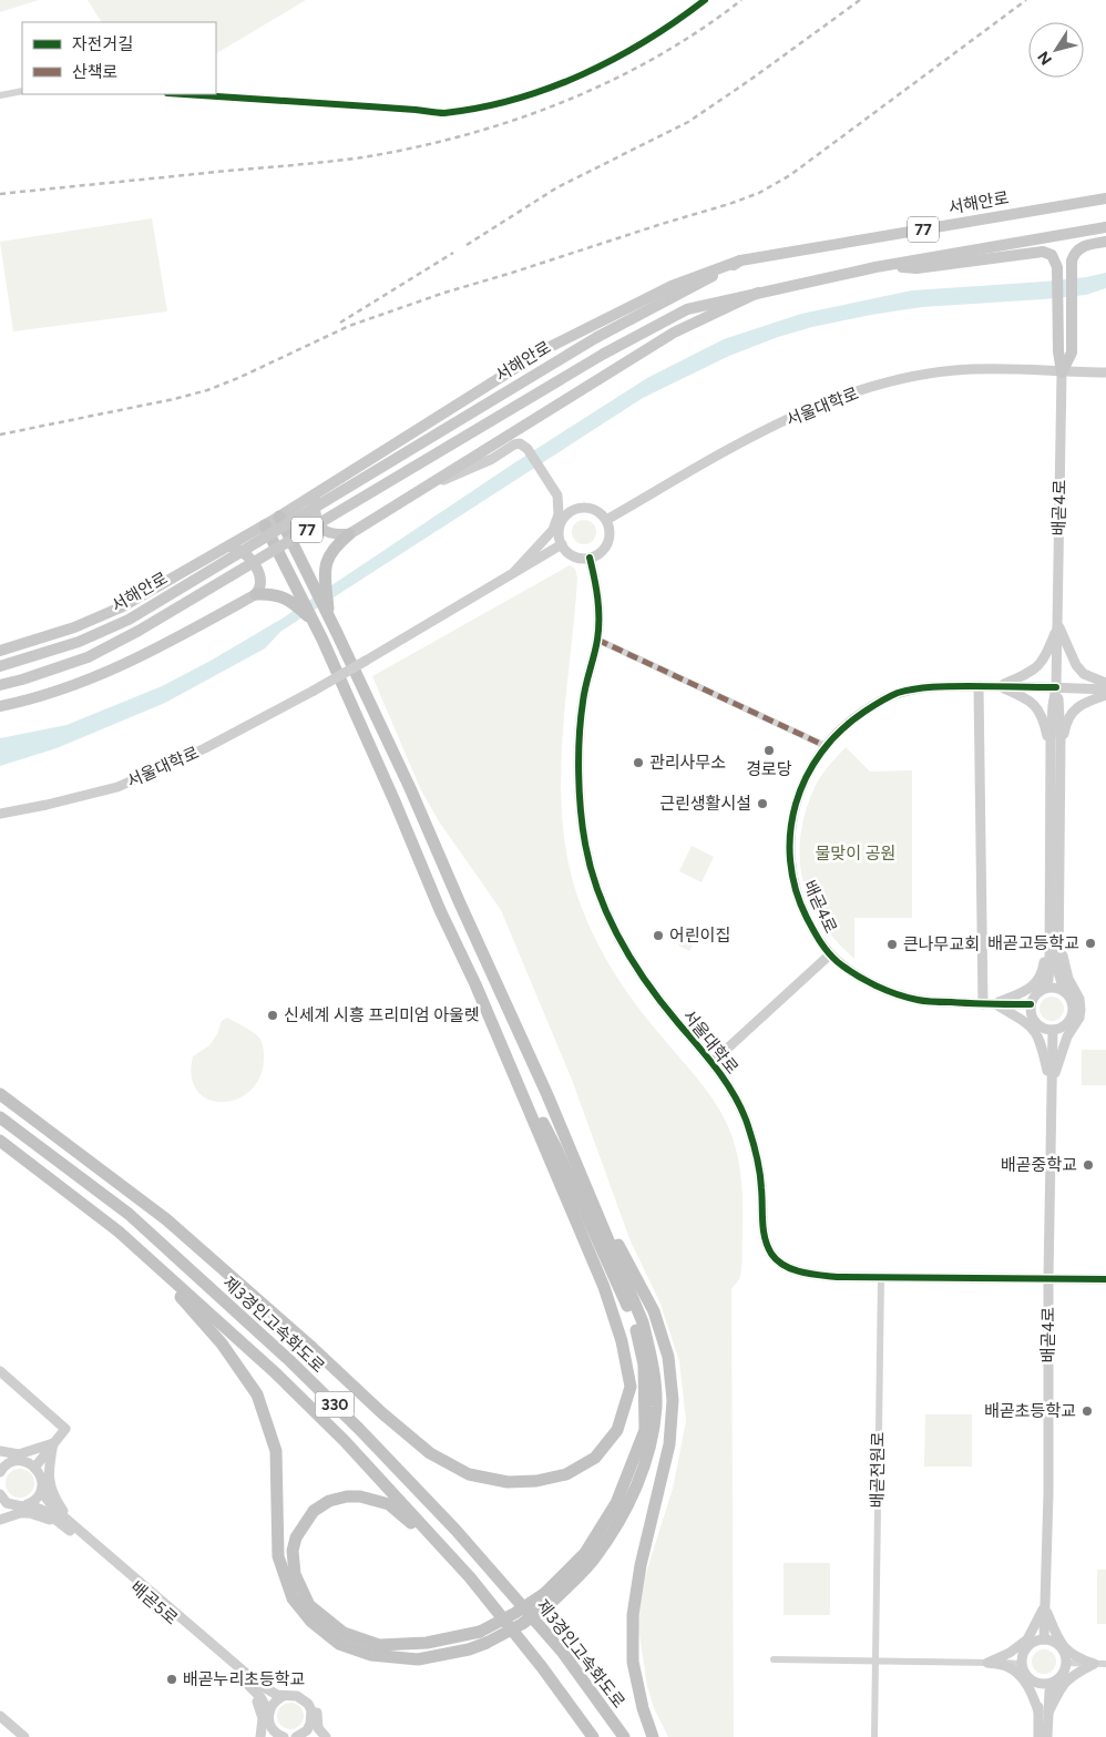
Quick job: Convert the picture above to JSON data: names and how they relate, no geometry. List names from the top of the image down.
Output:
{
  "streets": {
    "highway": ["제3경인고속화도로", "330"],
    "main road": [
      "서해안로",
      "77",
      "서울대학로",
      "배곧4로",
      "배곧5로"
    ],
    "street": ["배곧전원로"]
  },
  "crossings": [
    ["서울대학로", "배곧4로"],
    ["서울대학로", "배곧전원로"]
  ],
  "parks": ["물맞이 공원"],
  "places": [
    "경로당",
    "관리사무소",
    "근린생활시설",
    "어린이집",
    "배곧고등학교",
    "큰나무교회",
    "신세계 시흥 프리미엄 아울렛",
    "배곧중학교",
    "배곧초등학교",
    "배곧누리초등학교"
  ],
  "legend": ["자전거길", "산책로"],
  "north": "bottom left"
}
